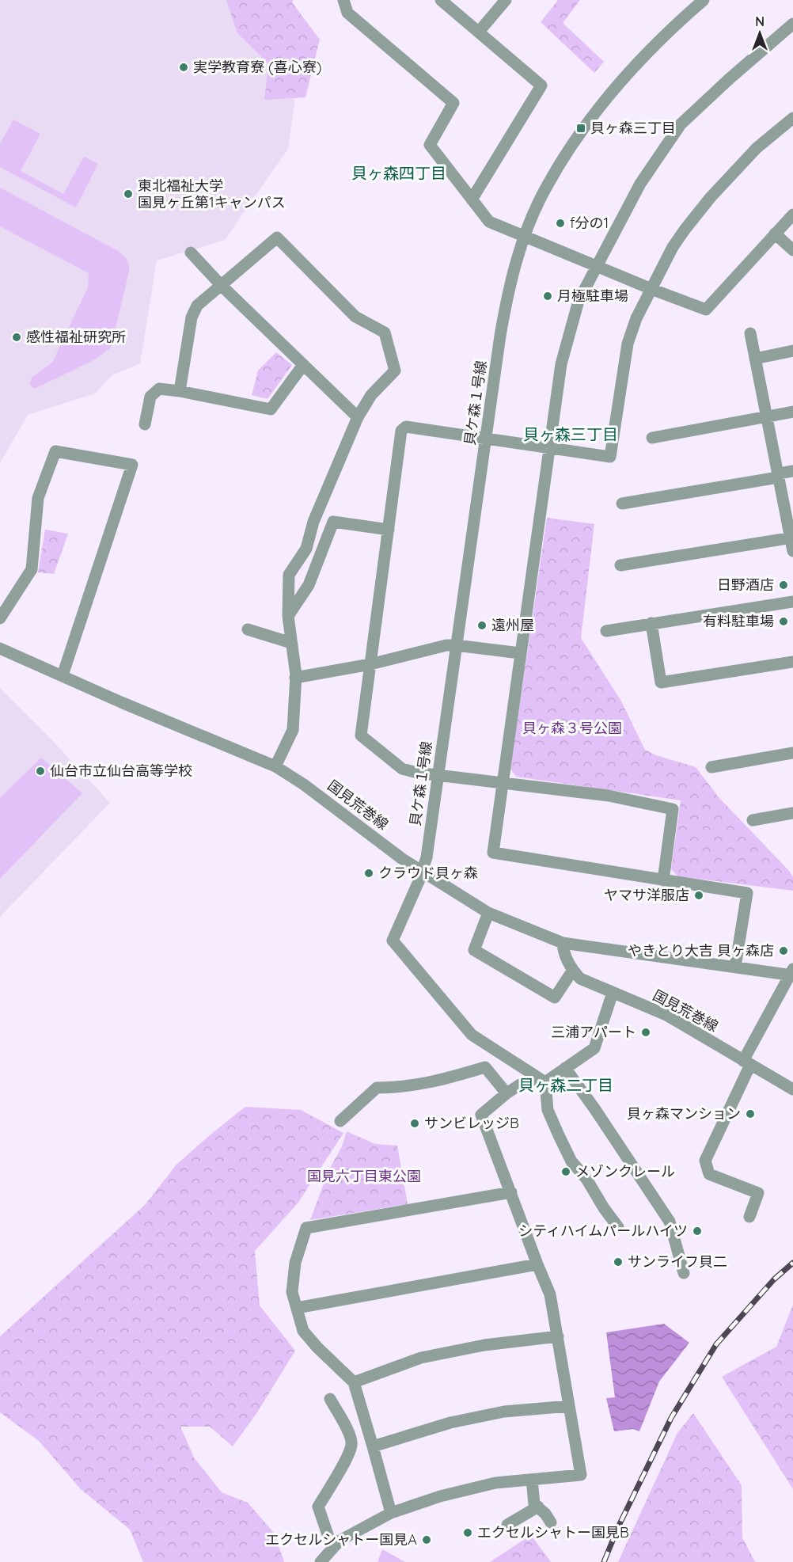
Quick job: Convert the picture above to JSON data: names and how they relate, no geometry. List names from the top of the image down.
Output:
{
  "streets": {
    "street": ["貝ケ森１号線", "国見荒巻線"]
  },
  "crossings": [
    ["貝ケ森１号線", "国見荒巻線"]
  ],
  "districts": ["貝ヶ森四丁目", "貝ヶ森三丁目", "貝ヶ森二丁目"],
  "parks": ["貝ヶ森３号公園", "国見六丁目東公園"],
  "places": {
    "other": [
      "実学教育寮 (喜心寮)",
      "東北福祉大学 国見ヶ丘第1キャンパス",
      "f分の1",
      "月極駐車場",
      "感性福祉研究所",
      "日野酒店",
      "有料駐車場",
      "遠州屋",
      "仙台市立仙台高等学校",
      "クラウド貝ヶ森",
      "ヤマサ洋服店",
      "やきとり大吉 貝ヶ森店",
      "三浦アパート",
      "貝ヶ森マンション",
      "サンビレッジB",
      "メゾンクレール",
      "シティハイムパールハイツ",
      "サンライフ貝二",
      "エクセルシャトー国見B",
      "エクセルシャトー国見A"
    ],
    "transit": ["貝ヶ森三丁目"]
  },
  "north": "top"
}
